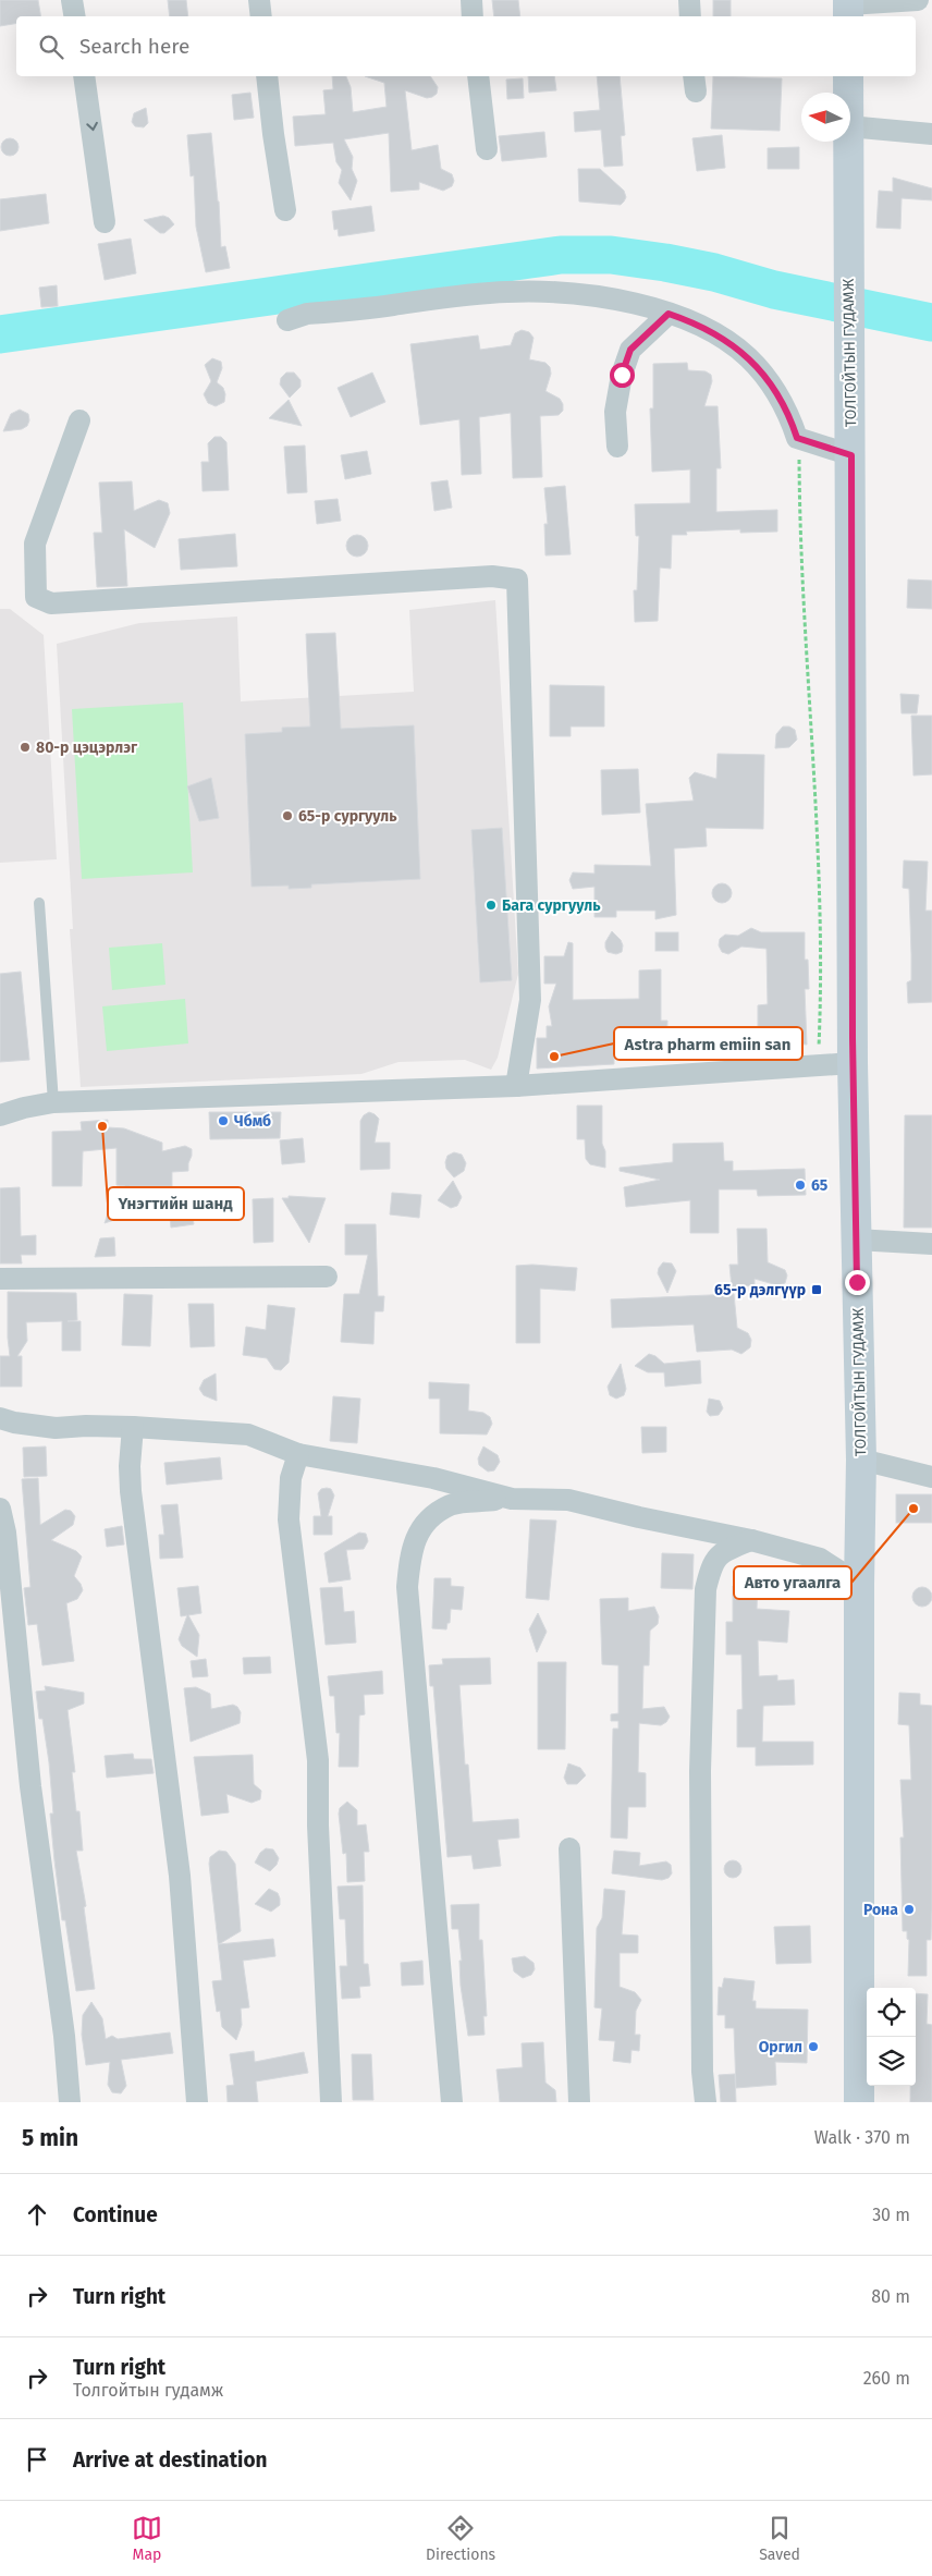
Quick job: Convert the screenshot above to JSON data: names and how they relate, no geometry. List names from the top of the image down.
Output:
{
  "streets": {
    "main road": ["ТОЛГОЙТЫН ГУДАМЖ"]
  },
  "places": {
    "other": [
      "80-р цэцэрлэг",
      "65-р сургууль",
      "Бага сургууль",
      "Astra pharm emiin san",
      "Чбмб",
      "Үнэгтийн шанд",
      "65",
      "Авто угаалга",
      "Рона",
      "Оргил"
    ],
    "transit": ["65-р дэлгүүр"]
  },
  "north": "left",
  "page": {
    "search": "Search here",
    "heading": ["5 min", "Walk · 370 m"],
    "list": [
      ["Continue", "30 m"],
      ["Turn right", "80 m"],
      ["Turn right", "Толгойтын гудамж", "260 m"],
      "Arrive at destination"
    ],
    "nav": ["Map", "Directions", "Saved"]
  }
}
